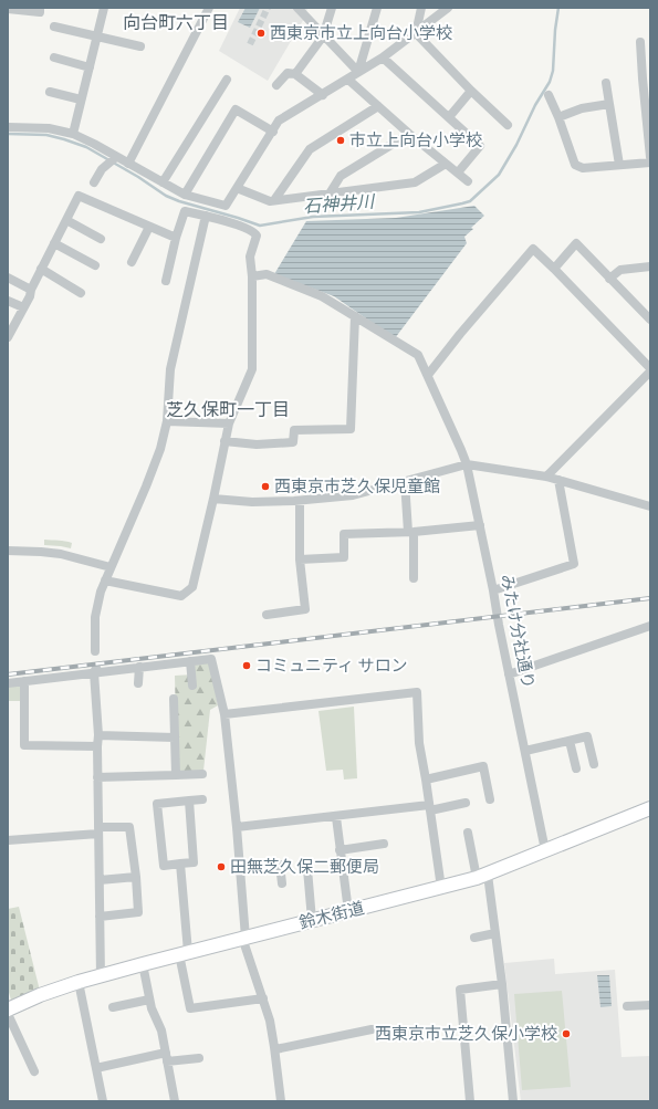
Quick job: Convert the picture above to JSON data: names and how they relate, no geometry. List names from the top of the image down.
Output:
{
  "streets": {
    "main road": ["鈴木街道"],
    "street": ["みたけ分社通り"]
  },
  "crossings": [
    ["みたけ分社通り", "鈴木街道"]
  ],
  "districts": ["向台町六丁目", "芝久保町一丁目"],
  "water": ["石神井川"],
  "places": [
    "西東京市立上向台小学校",
    "市立上向台小学校",
    "西東京市芝久保児童館",
    "コミュニティ サロン",
    "田無芝久保二郵便局",
    "西東京市立芝久保小学校"
  ]
}
